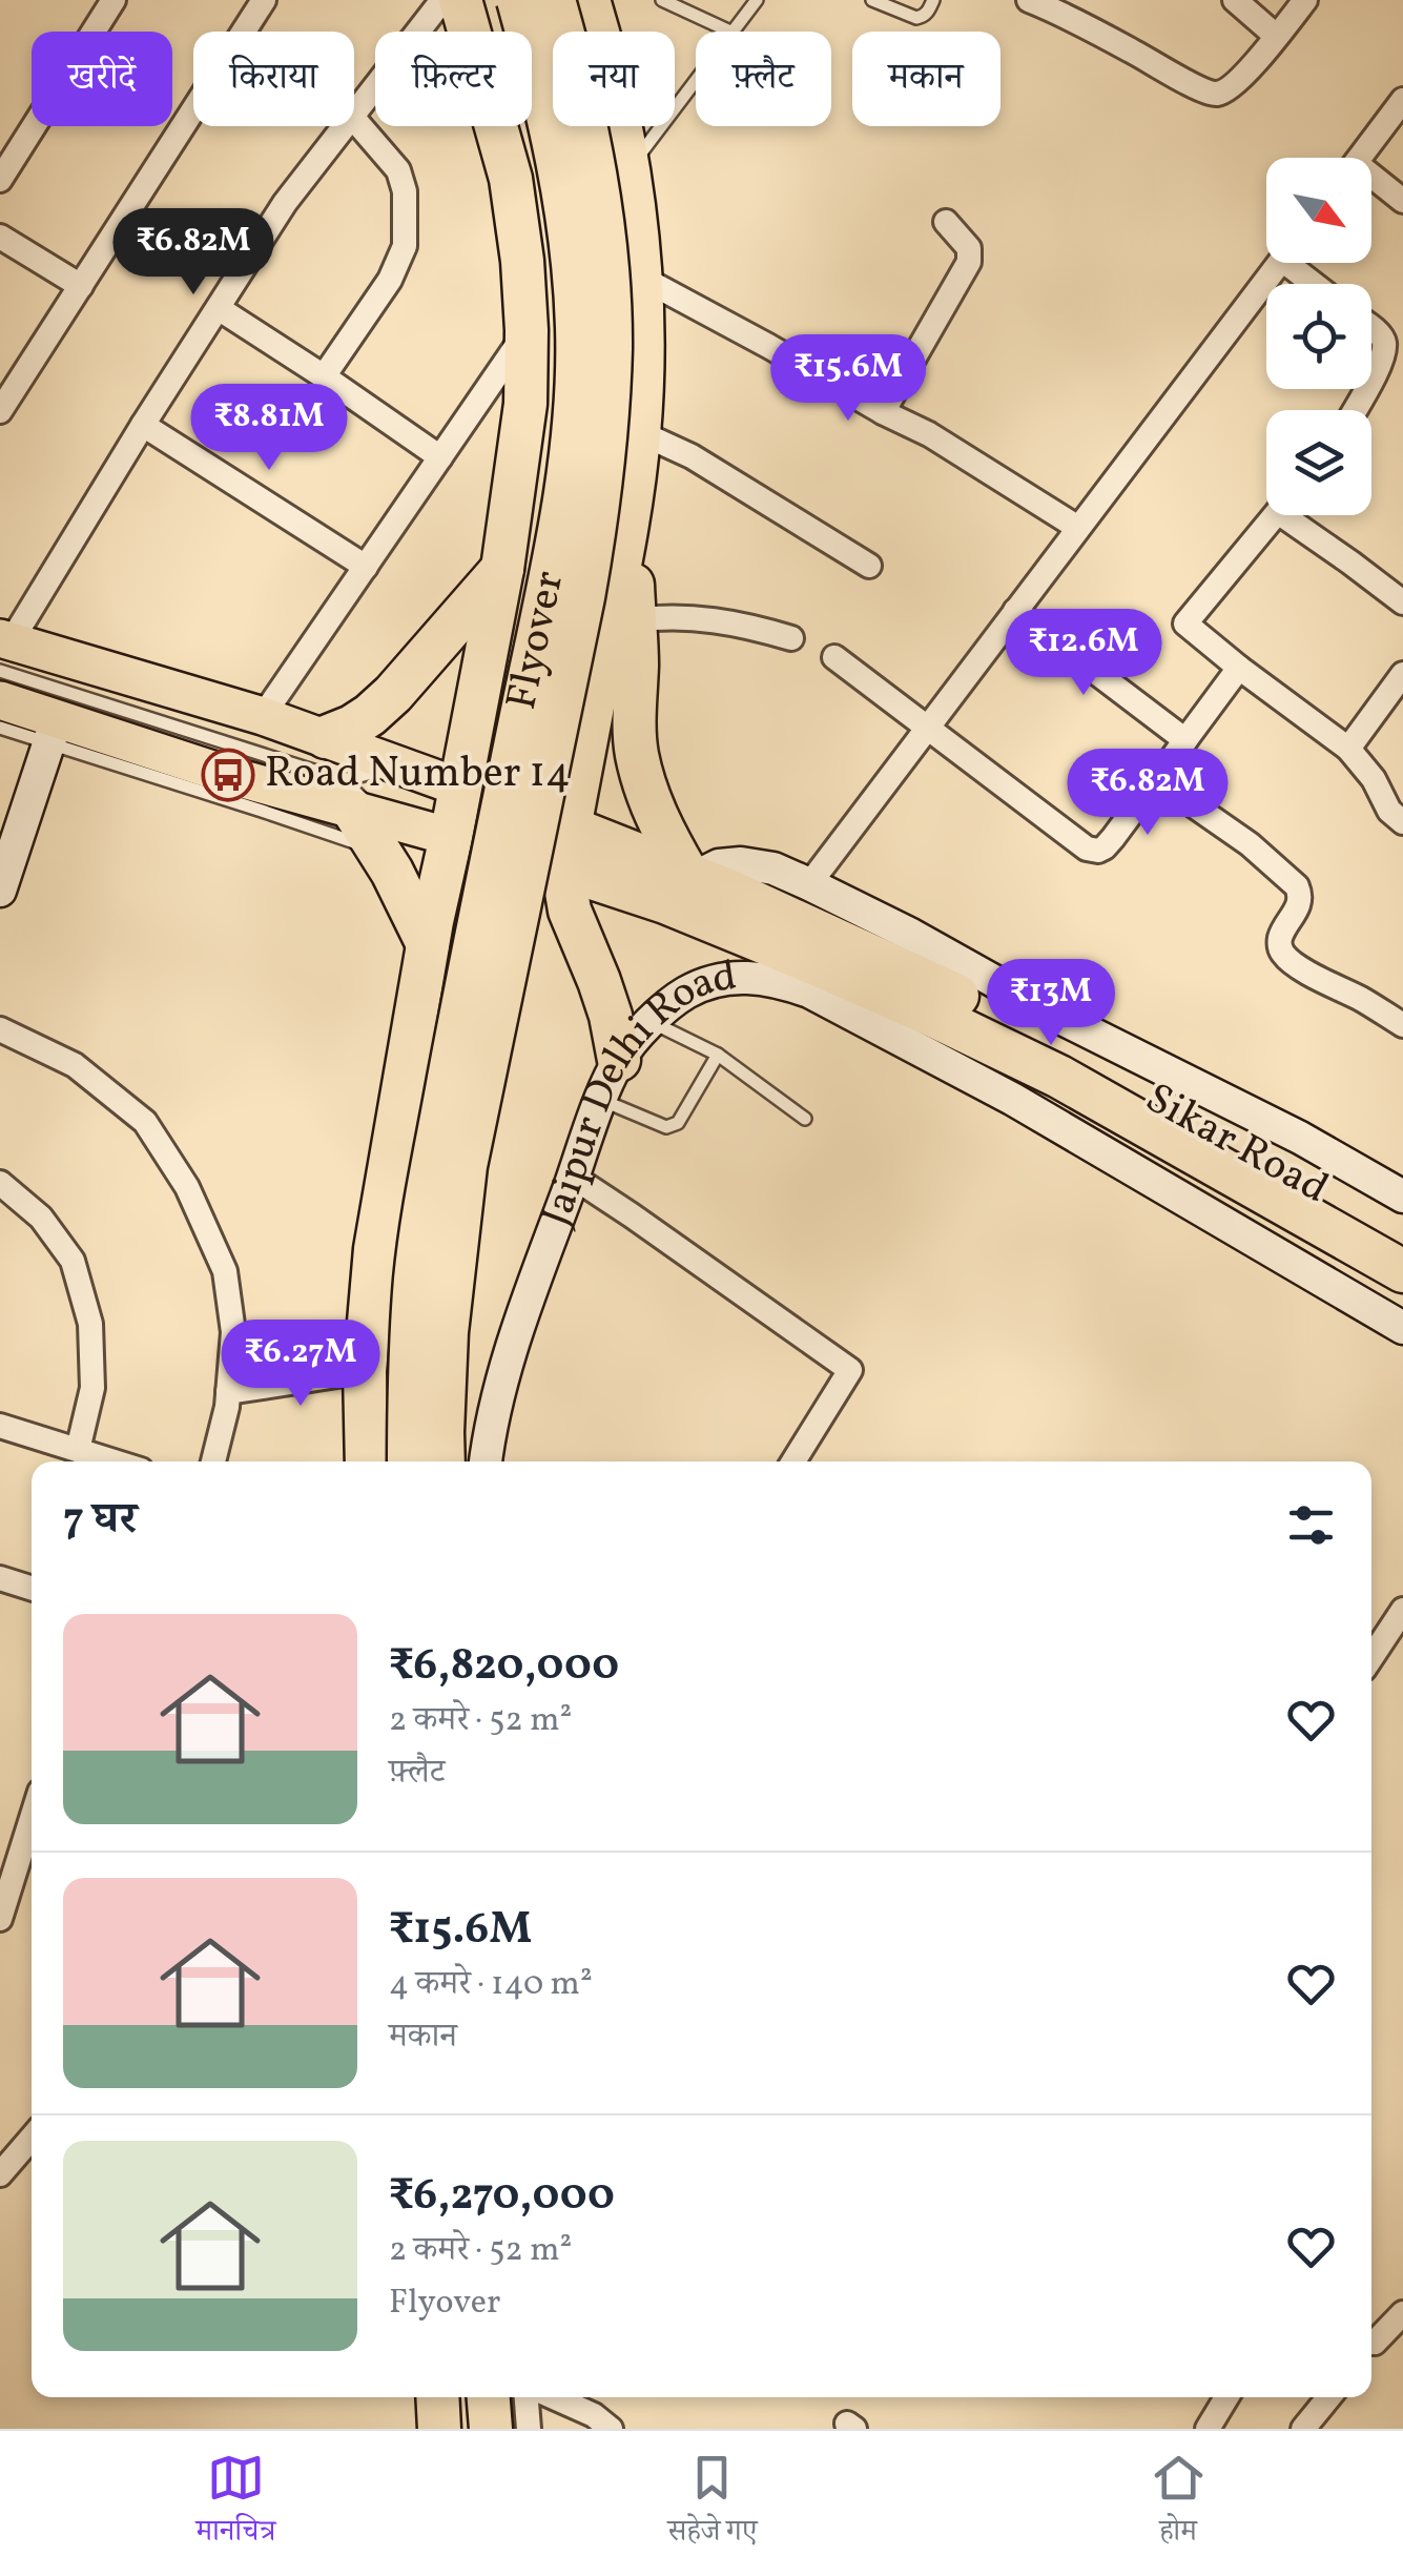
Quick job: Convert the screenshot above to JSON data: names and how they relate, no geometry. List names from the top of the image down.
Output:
{
  "streets": {
    "highway": ["Flyover", "Sikar Road"],
    "main road": ["Jaipur Delhi Road"]
  },
  "places": {
    "bus stop": ["Road Number 14"]
  },
  "north": "bottom right",
  "page": {
    "chip": [
      "खरीदें",
      "किराया",
      "फ़िल्टर",
      "नया",
      "फ़्लैट",
      "मकान"
    ],
    "price": [
      "₹6.82M",
      "₹15.6M",
      "₹8.81M",
      "₹12.6M",
      "₹6.82M",
      "₹13M",
      "₹6.27M"
    ],
    "heading": "7 घर",
    "list": [
      {
        "name": "₹6,820,000",
        "note": "2 कमरे · 52 m² · फ़्लैट"
      },
      {
        "name": "₹15.6M",
        "note": "4 कमरे · 140 m² · मकान"
      },
      {
        "name": "₹6,270,000",
        "note": "2 कमरे · 52 m² · Flyover"
      }
    ],
    "tabs": ["मानचित्र", "सहेजे गए", "होम"]
  }
}
